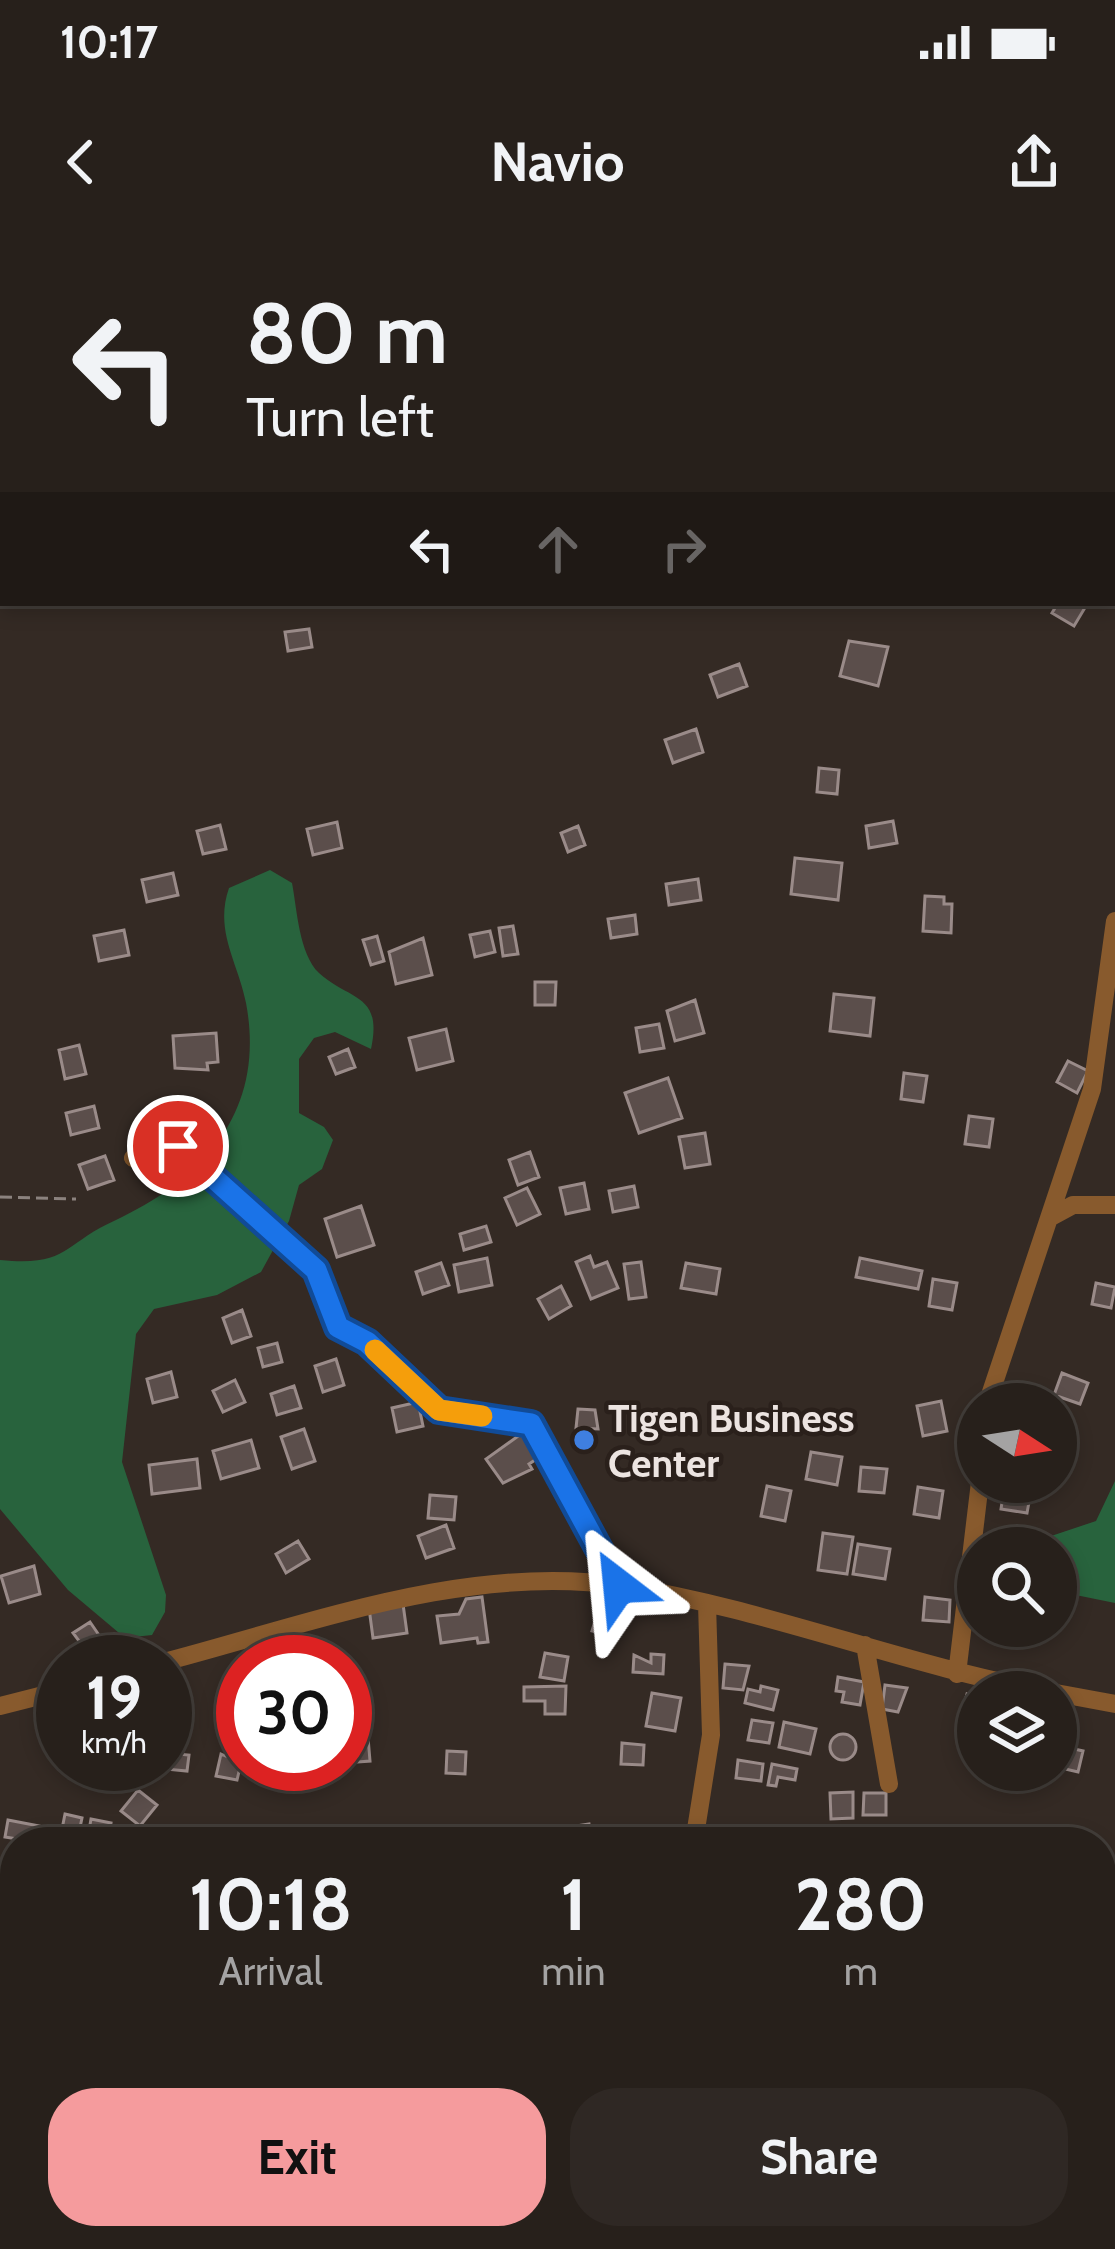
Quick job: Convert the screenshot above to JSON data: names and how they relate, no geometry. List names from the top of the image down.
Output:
{
  "places": ["Tigen Business Center"],
  "north": "right",
  "page": {
    "status": "10:17",
    "header": "Navio",
    "turn": ["80 m", "Turn left"],
    "speed": "19 km/h",
    "limit": "30",
    "eta": [
      "10:18",
      "Arrival",
      "1",
      "min",
      "280",
      "m"
    ],
    "buttons": ["Exit", "Share"]
  }
}
